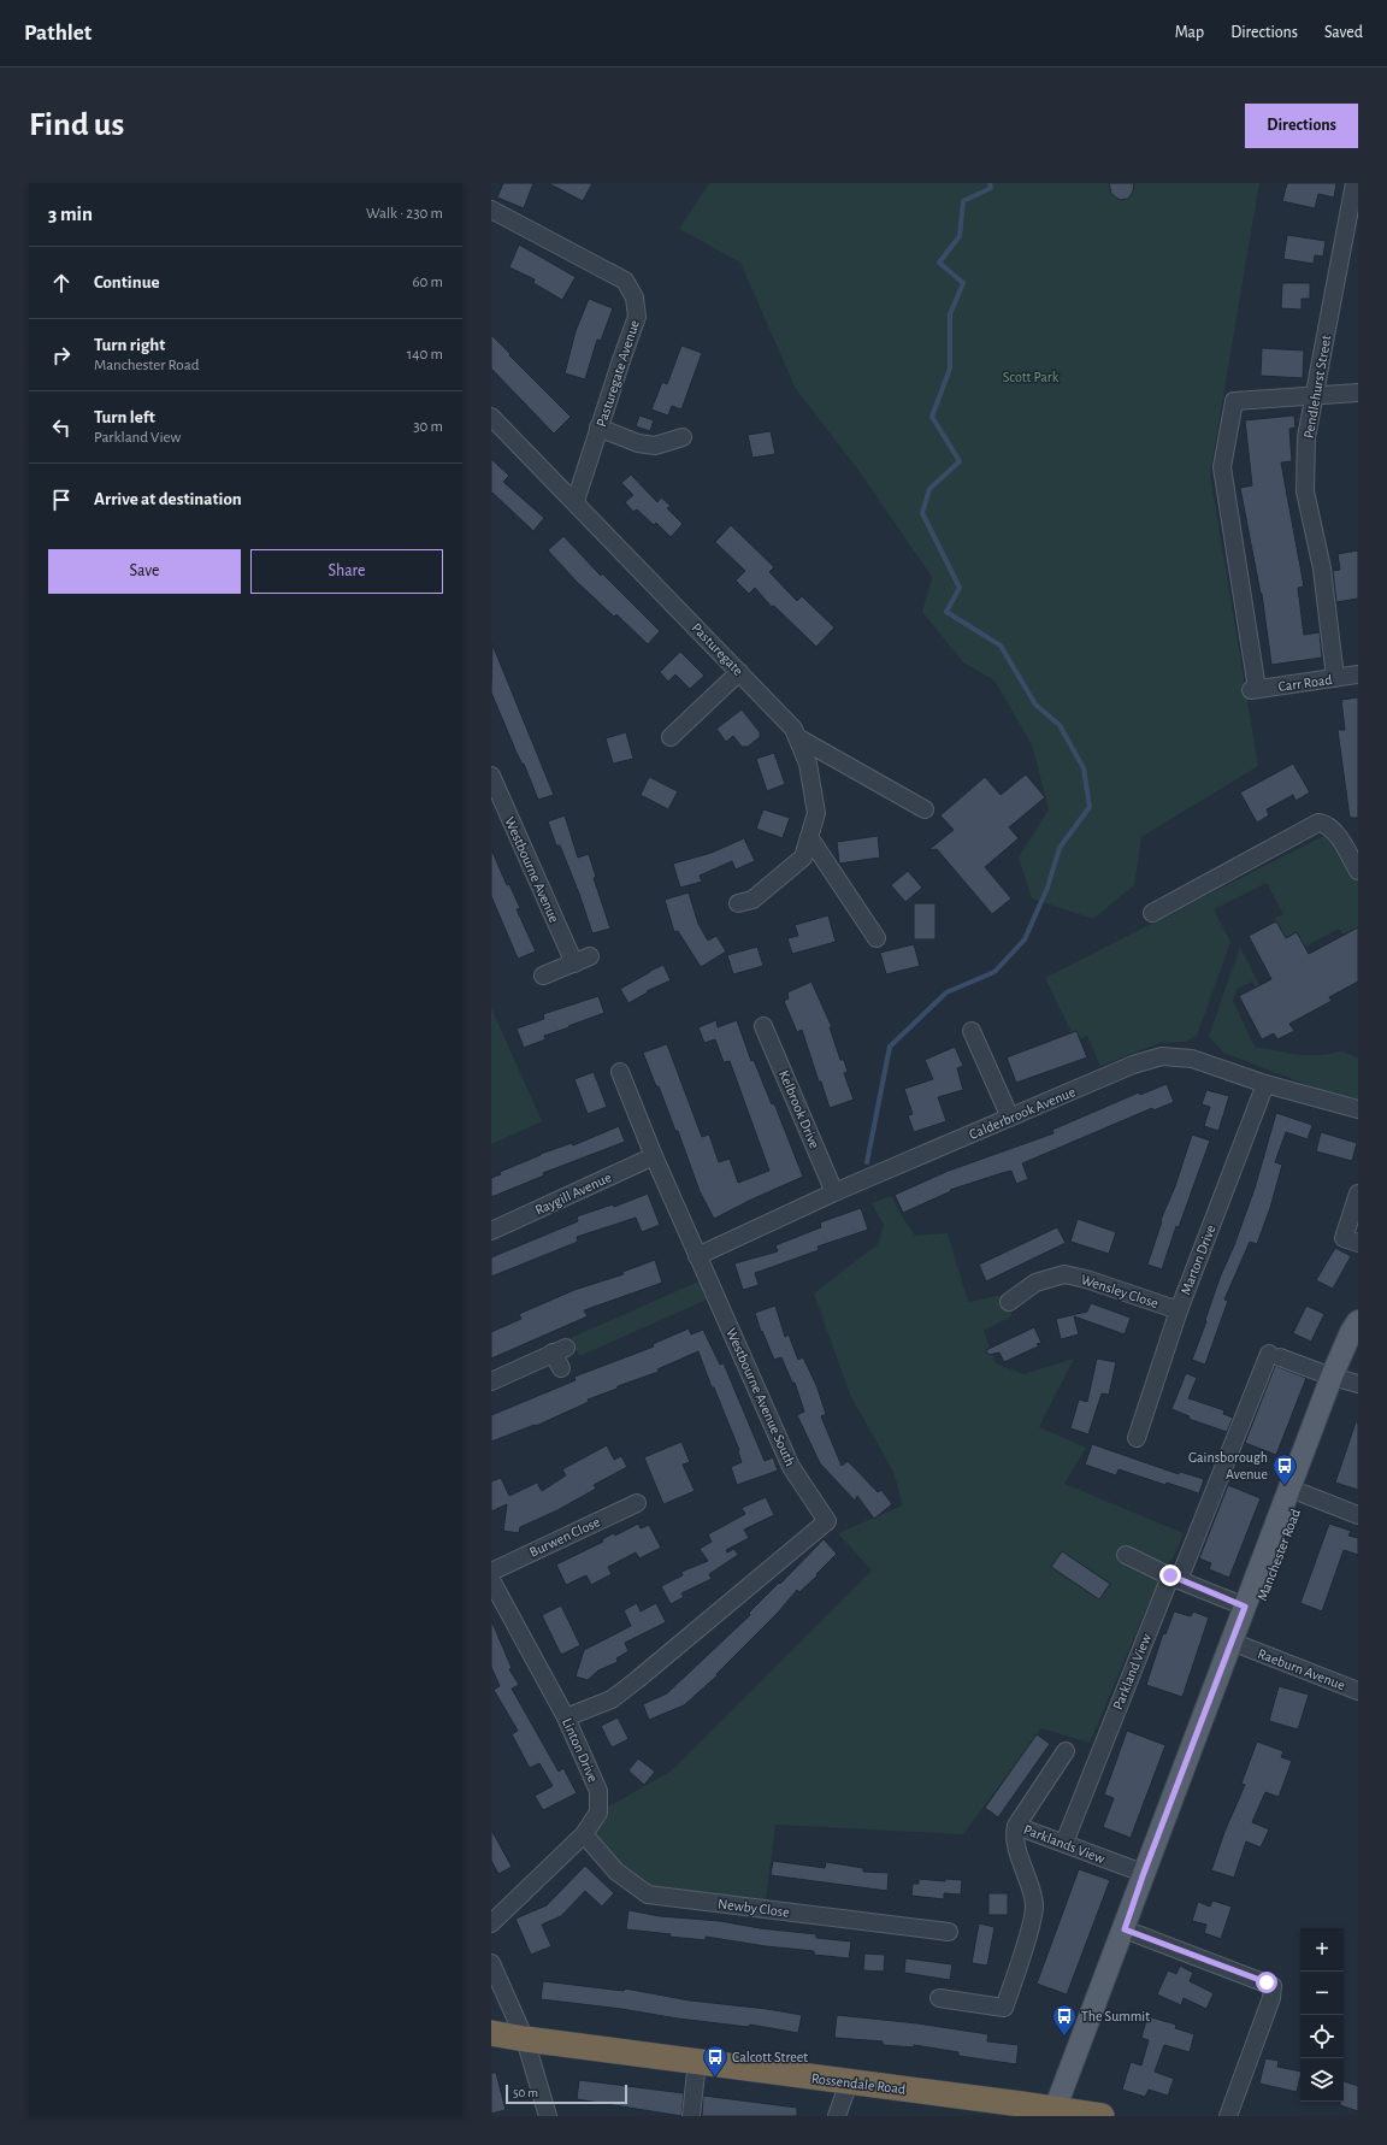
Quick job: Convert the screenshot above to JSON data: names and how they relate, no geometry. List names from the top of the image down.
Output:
{
  "streets": {
    "highway": ["Rossendale Road"],
    "main road": ["Manchester Road"],
    "street": [
      "Pasturegate Avenue",
      "Pendlehurst Street",
      "Pasturegate",
      "Carr Road",
      "Westbourne Avenue",
      "Kelbrook Drive",
      "Calderbrook Avenue",
      "Raygill Avenue",
      "Marton Drive",
      "Wensley Close",
      "Westbourne Avenue South",
      "Burwen Close",
      "Raeburn Avenue",
      "Parkland View",
      "Linton Drive",
      "Parklands View",
      "Newby Close"
    ]
  },
  "crossings": [
    ["Pasturegate Avenue", "Pasturegate"],
    ["Pendlehurst Street", "Carr Road"],
    ["Kelbrook Drive", "Calderbrook Avenue"],
    ["Calderbrook Avenue", "Marton Drive"],
    ["Calderbrook Avenue", "Westbourne Avenue South"],
    ["Raygill Avenue", "Westbourne Avenue South"],
    ["Marton Drive", "Wensley Close"],
    ["Westbourne Avenue South", "Linton Drive"],
    ["Manchester Road", "Raeburn Avenue"],
    ["Manchester Road", "Parkland View"],
    ["Manchester Road", "Parklands View"],
    ["Manchester Road", "Rossendale Road"],
    ["Parkland View", "Parklands View"],
    ["Linton Drive", "Newby Close"]
  ],
  "parks": ["Scott Park"],
  "places": {
    "bus stop": ["Gainsborough Avenue", "The Summit", "Calcott Street"]
  },
  "scale_bar": "50 m",
  "page": {
    "header": "Pathlet",
    "nav": ["Map", "Directions", "Saved"],
    "buttons": [
      "Directions",
      ["Save", "Share"]
    ],
    "title": "Find us",
    "heading": ["3 min", "Walk · 230 m"],
    "list": [
      ["Continue", "60 m"],
      ["Turn right", "Manchester Road", "140 m"],
      ["Turn left", "Parkland View", "30 m"],
      "Arrive at destination"
    ],
    "map_buttons": ["+", "−"],
    "scale": "50 m"
  }
}
